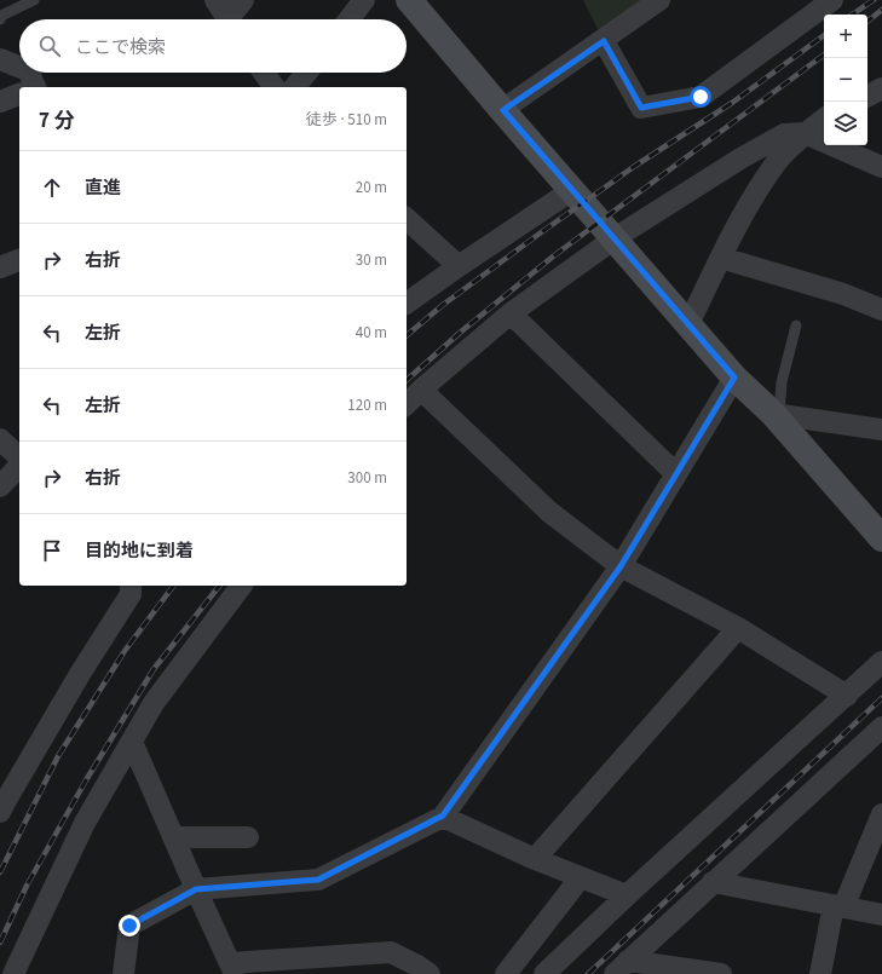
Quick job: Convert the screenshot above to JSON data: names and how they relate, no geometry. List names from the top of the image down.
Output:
{
  "page": {
    "map_buttons": ["+", "−"],
    "search": "ここで検索",
    "heading": ["7 分", "徒歩 · 510 m"],
    "list": [
      ["直進", "20 m"],
      ["右折", "30 m"],
      ["左折", "40 m"],
      ["左折", "120 m"],
      ["右折", "300 m"],
      "目的地に到着"
    ]
  }
}
